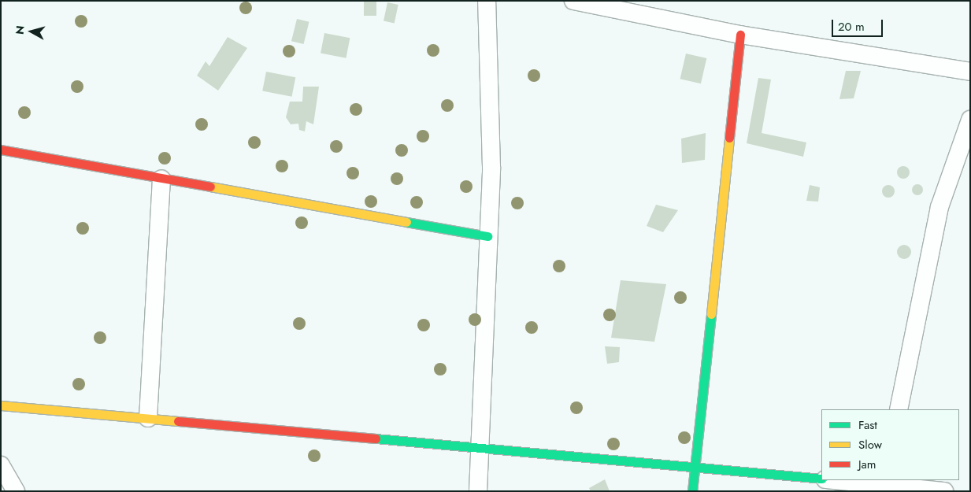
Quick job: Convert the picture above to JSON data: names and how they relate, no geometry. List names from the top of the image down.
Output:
{
  "legend": ["Fast", "Slow", "Jam"],
  "scale_bar": "20 m",
  "north": "left"
}
